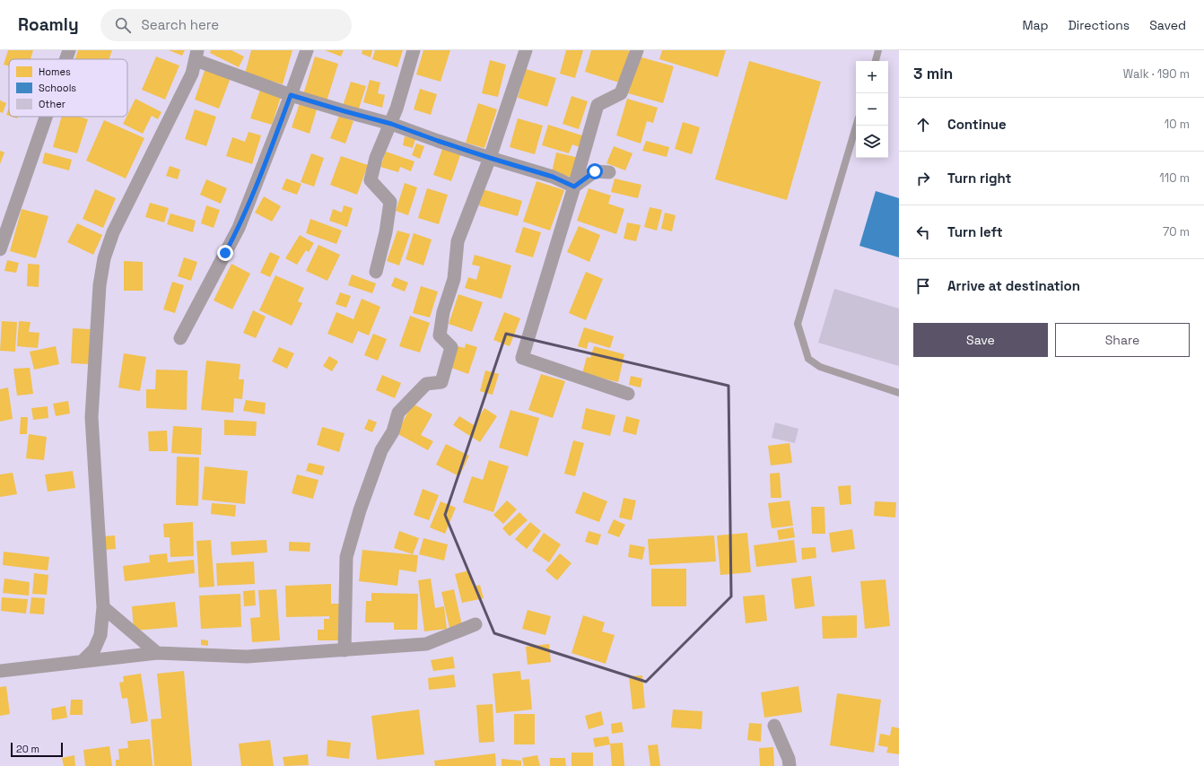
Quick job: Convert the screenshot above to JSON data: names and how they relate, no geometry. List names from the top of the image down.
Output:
{
  "legend": ["Homes", "Schools", "Other"],
  "scale_bar": "20 m",
  "page": {
    "header": "Roamly",
    "search": "Search here",
    "nav": ["Map", "Directions", "Saved"],
    "heading": ["3 min", "Walk · 190 m"],
    "map_buttons": ["+", "−"],
    "list": [
      ["Continue", "10 m"],
      ["Turn right", "110 m"],
      ["Turn left", "70 m"],
      "Arrive at destination"
    ],
    "buttons": ["Save", "Share"],
    "scale": "20 m"
  }
}
